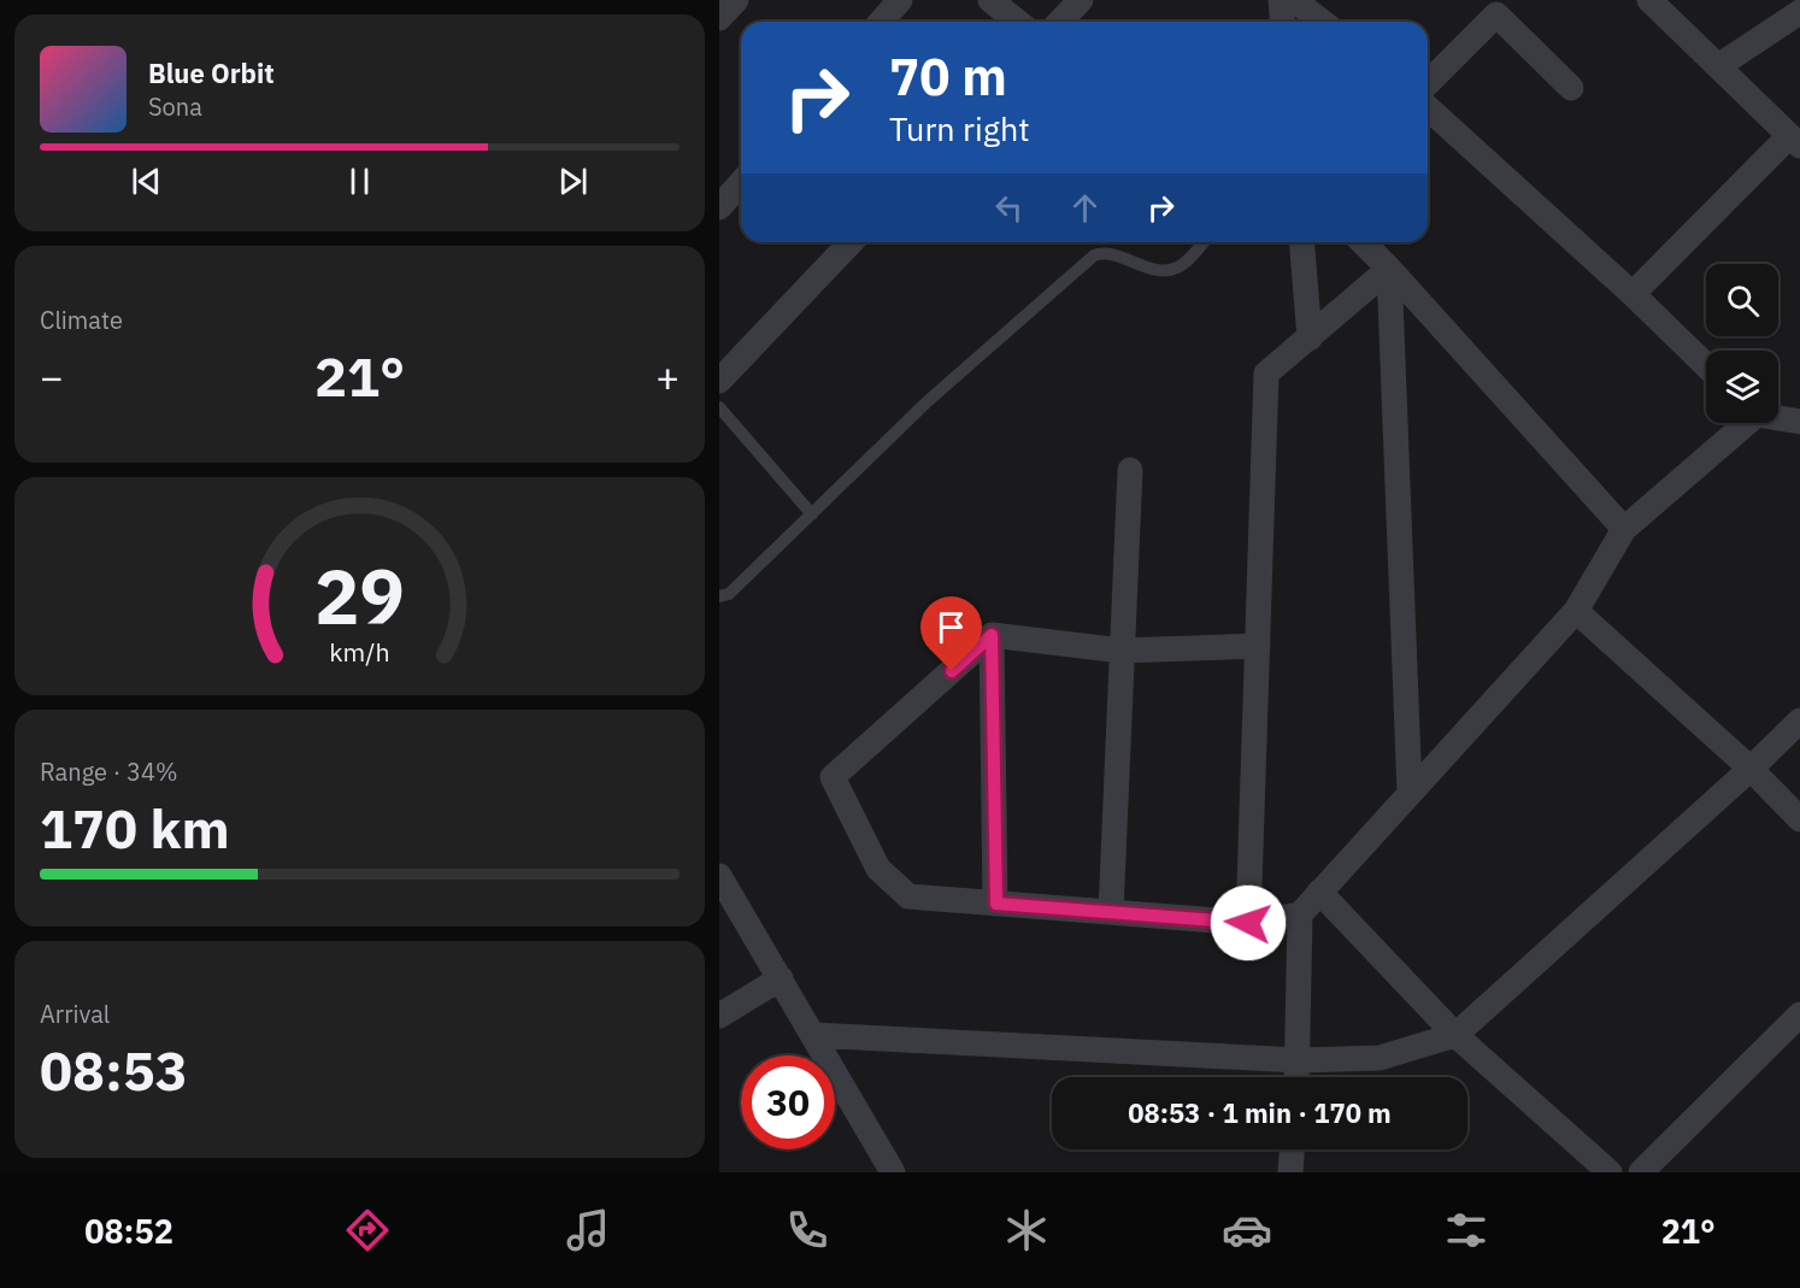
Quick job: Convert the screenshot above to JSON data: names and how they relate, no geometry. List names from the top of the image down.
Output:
{
  "page": {
    "turn": ["70 m", "Turn right"],
    "song": ["Blue Orbit", "Sona"],
    "tile": [
      "Climate",
      ["Range · 34%", "170 km"],
      ["Arrival", "08:53"]
    ],
    "heat": ["−", "21°", "+"],
    "limit": "30",
    "trip": "08:53 · 1 min · 170 m",
    "tabs": ["08:52", "21°"],
    "gauge": ["29", "km/h"]
  }
}
